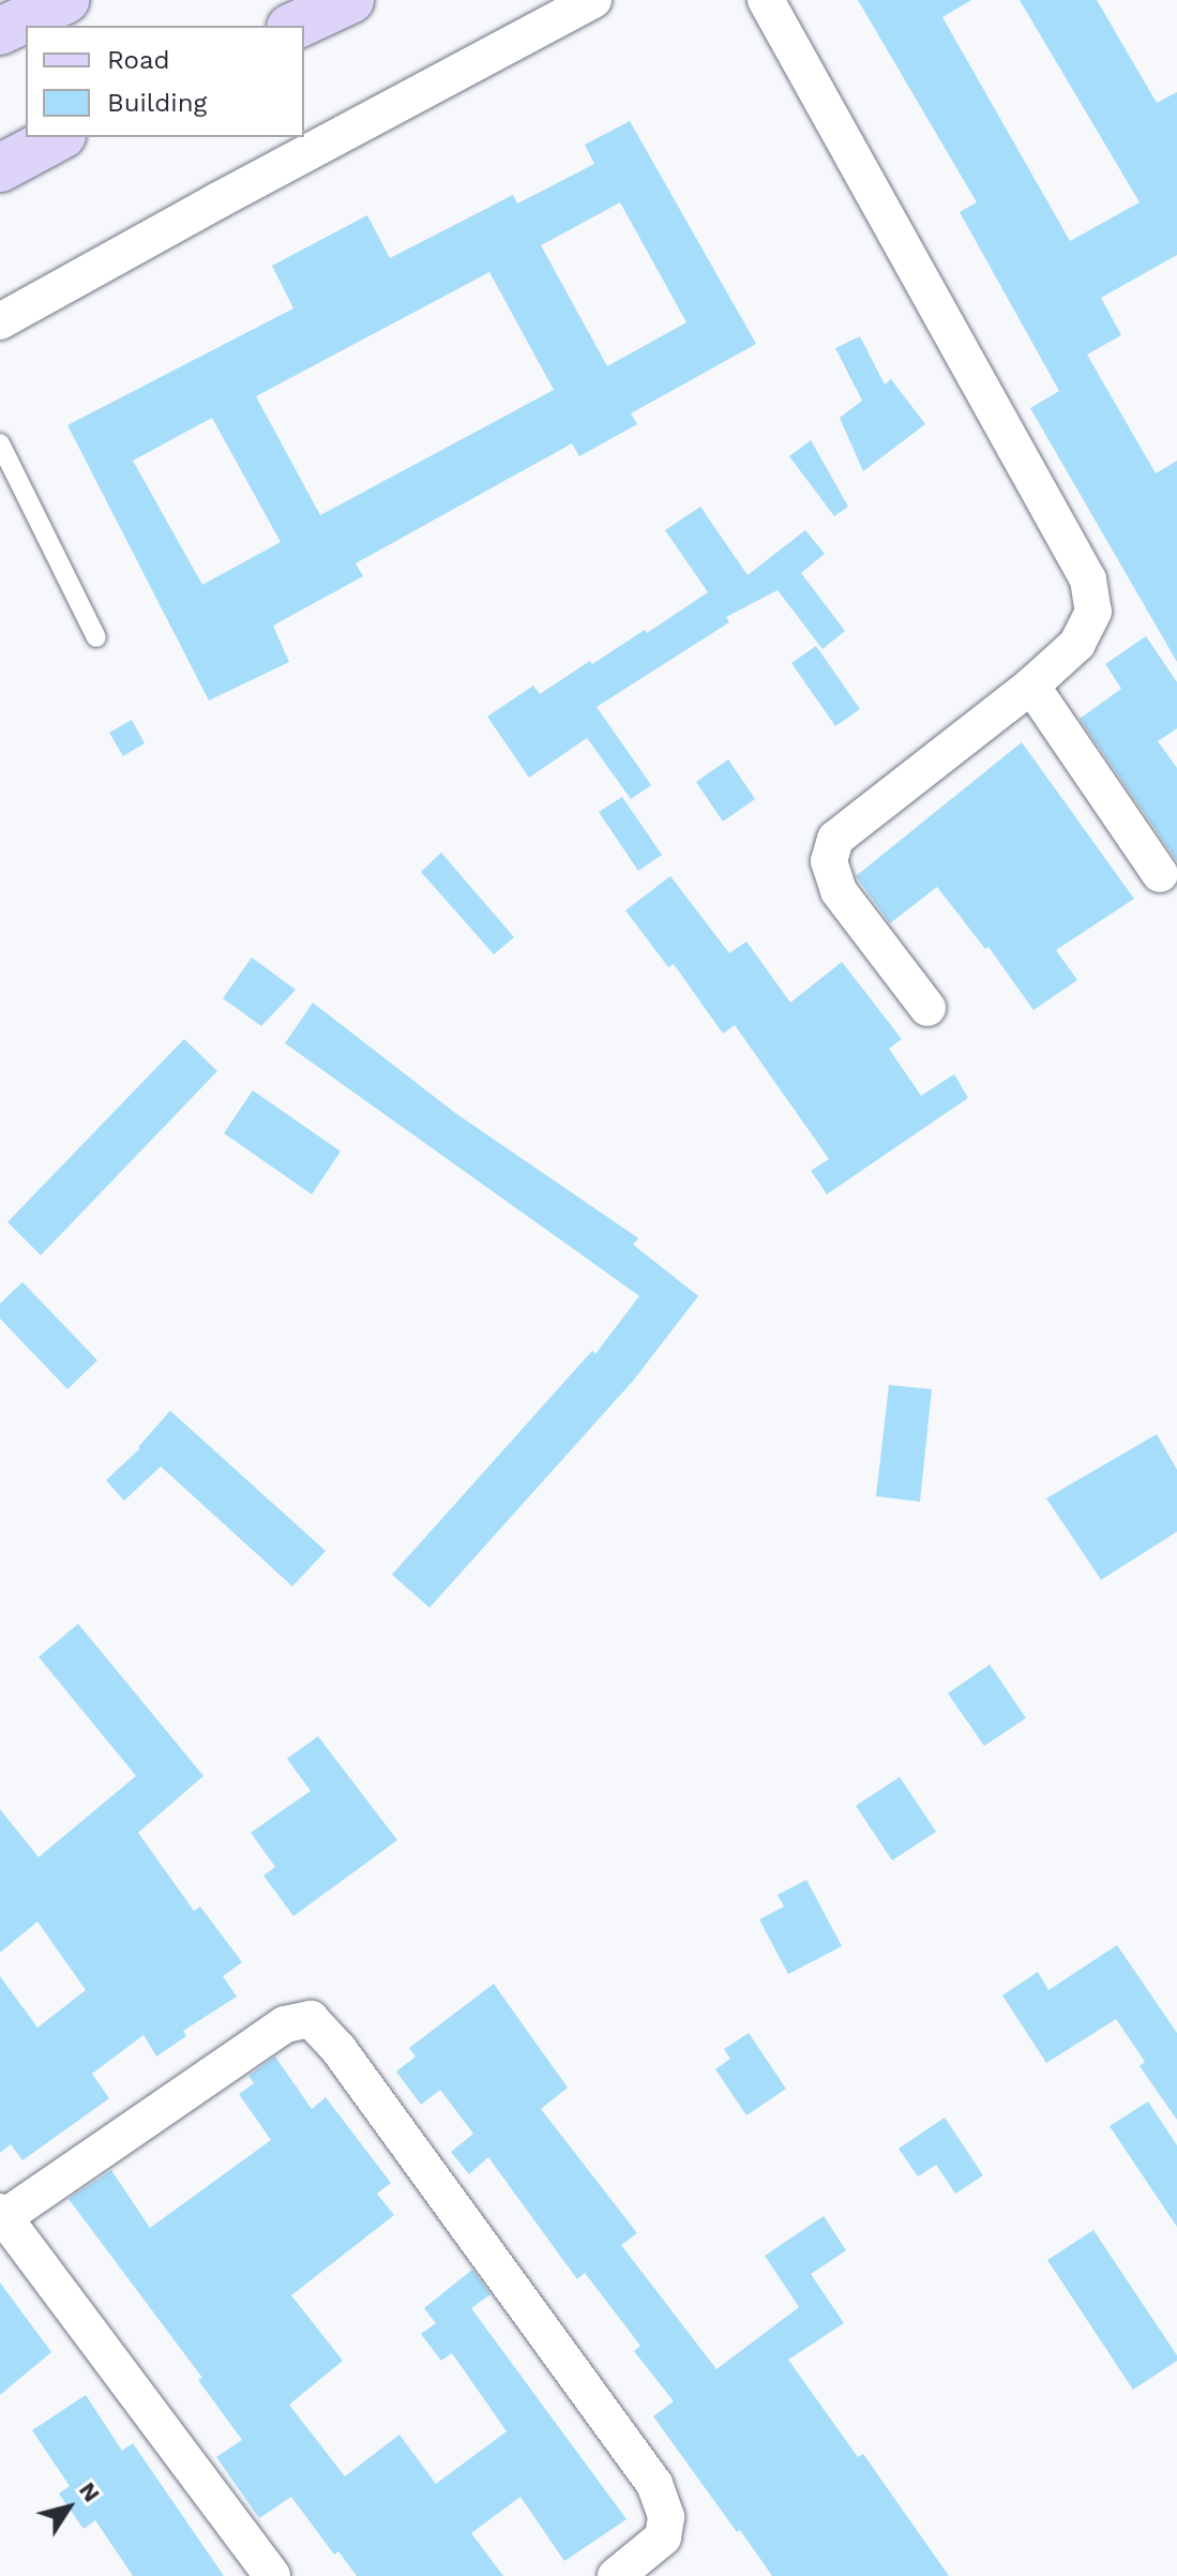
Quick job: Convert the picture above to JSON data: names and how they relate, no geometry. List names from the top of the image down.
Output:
{
  "legend": ["Road", "Building"],
  "north": "top right"
}
